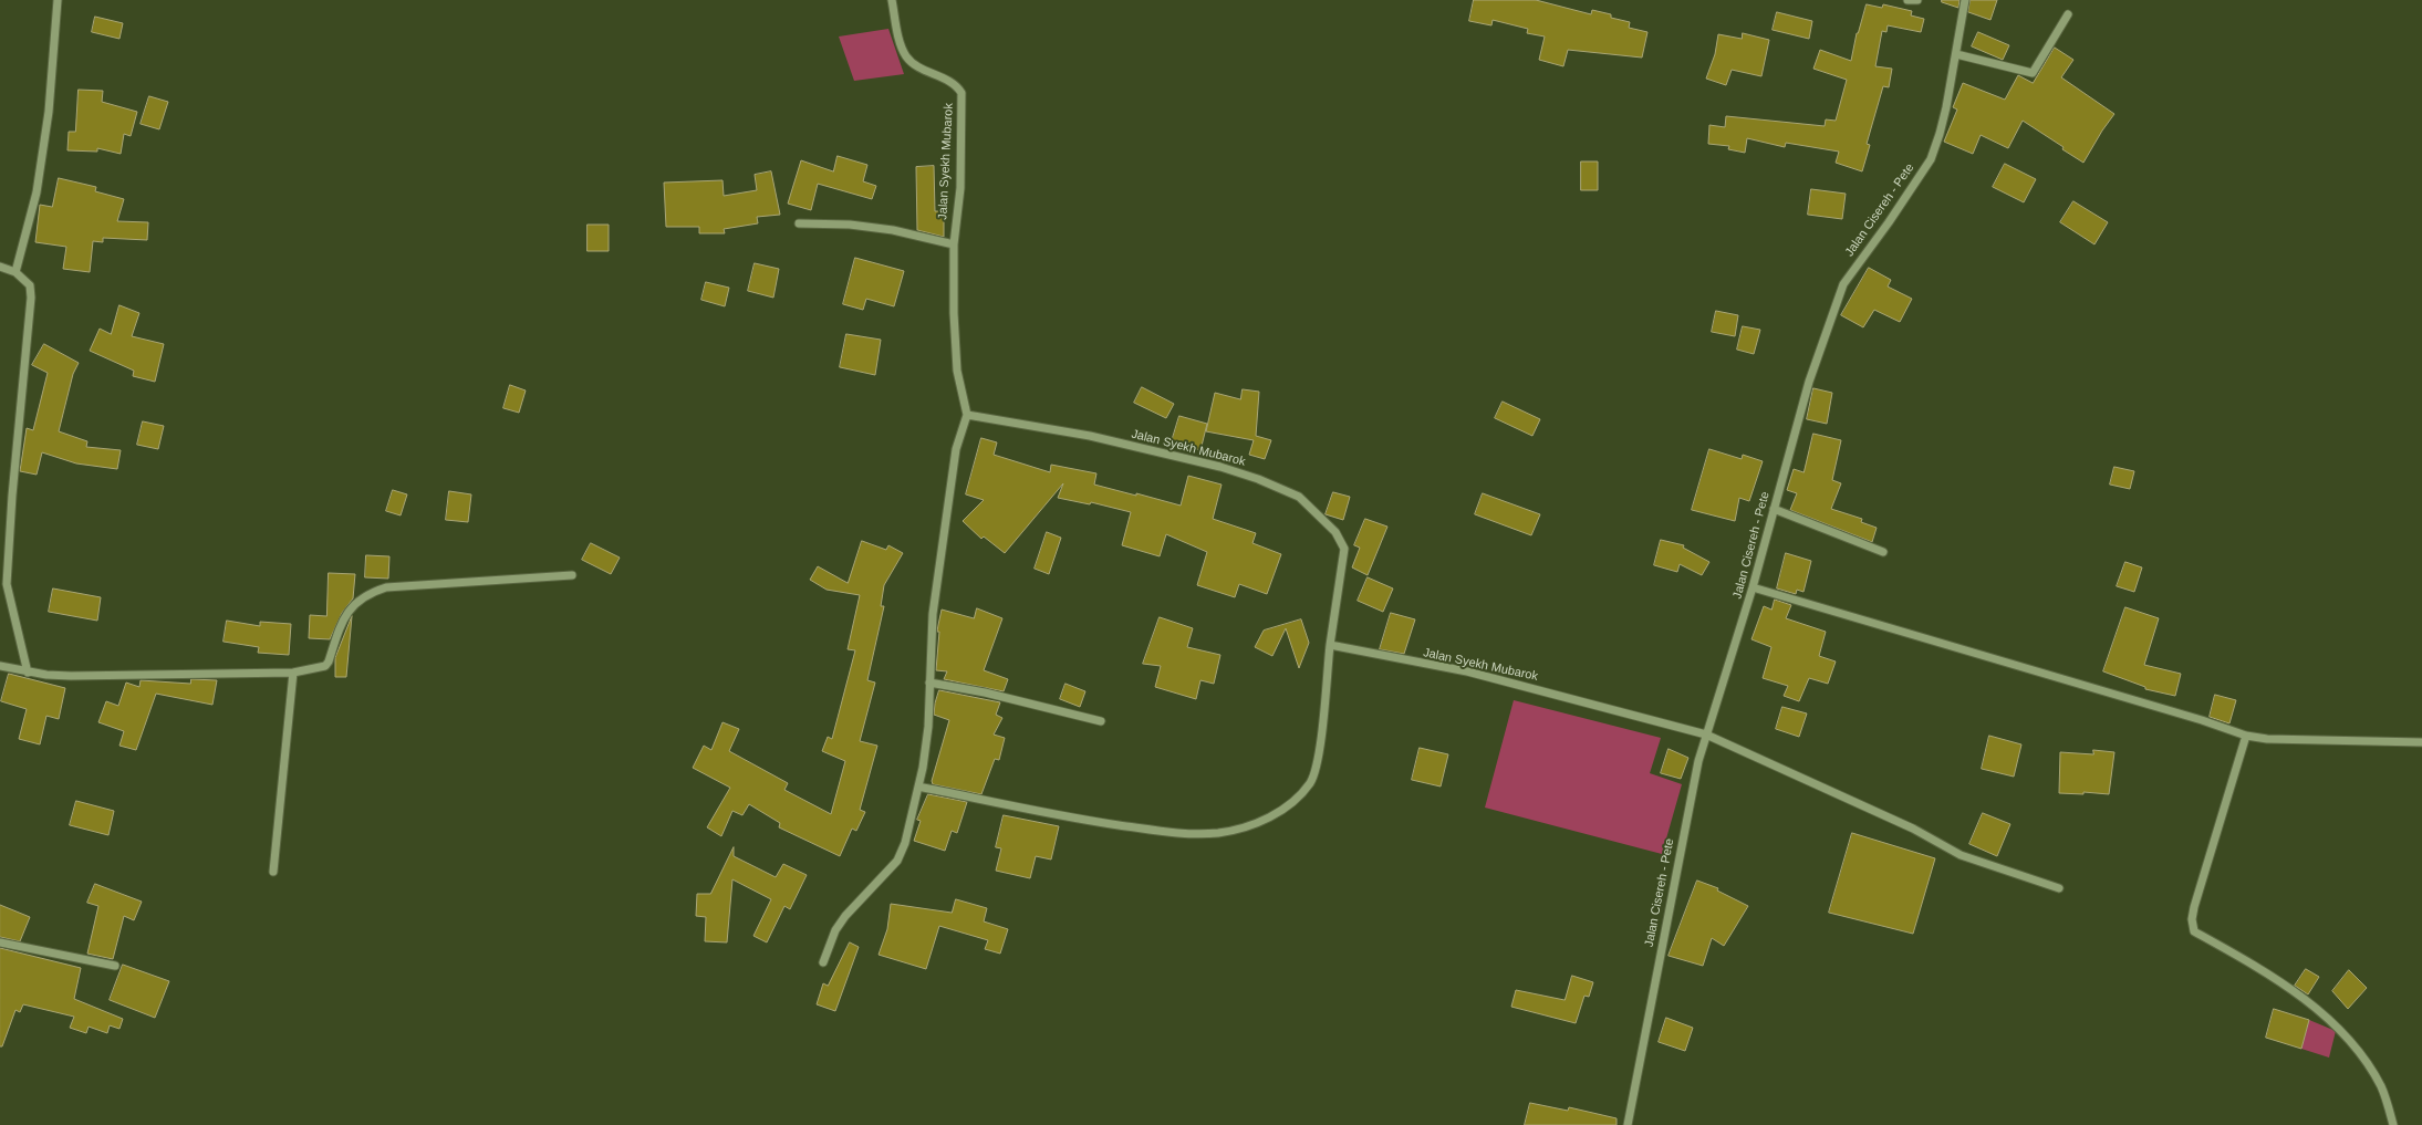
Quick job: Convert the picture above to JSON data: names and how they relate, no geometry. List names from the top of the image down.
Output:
{
  "streets": {
    "street": ["Jalan Syekh Mubarok", "Jalan Cisereh - Pete"]
  },
  "crossings": [
    ["Jalan Syekh Mubarok", "Jalan Cisereh - Pete"]
  ]
}
